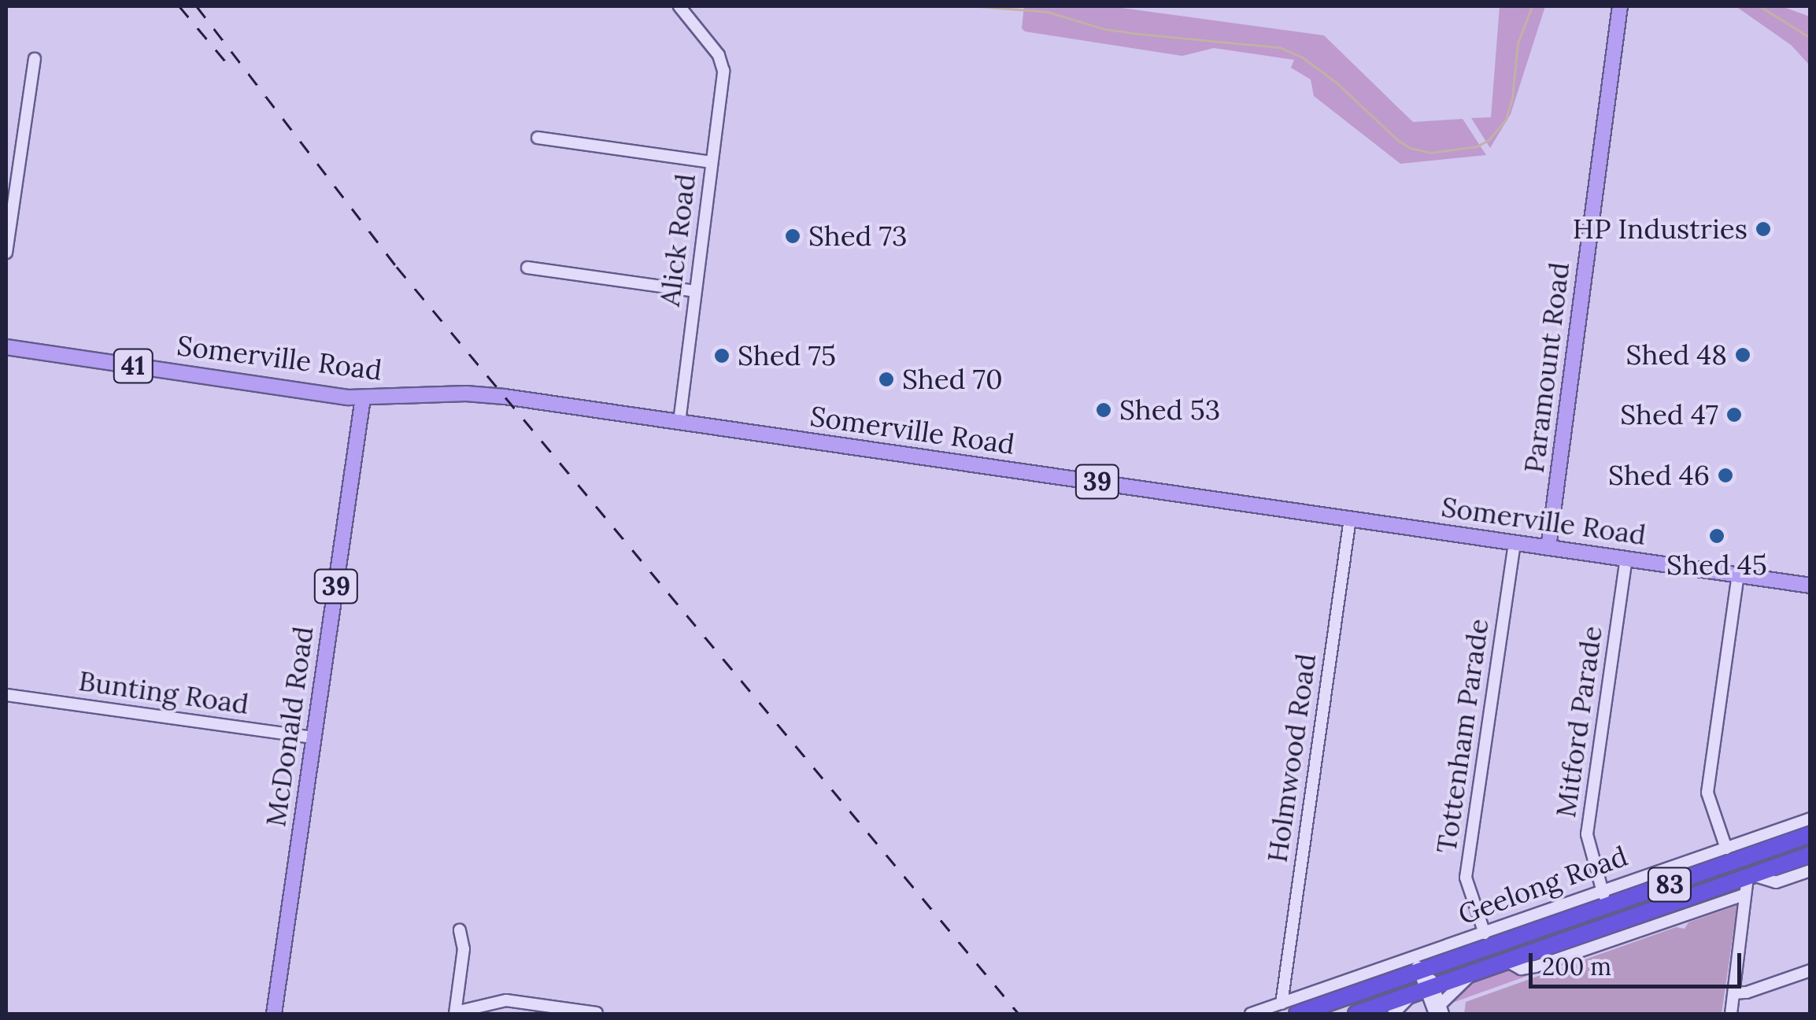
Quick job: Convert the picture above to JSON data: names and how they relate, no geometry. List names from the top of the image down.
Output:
{
  "streets": {
    "highway": ["83", "Geelong Road"],
    "main road": [
      "Somerville Road",
      "41",
      "Paramount Road",
      "39",
      "McDonald Road"
    ],
    "street": [
      "Alick Road",
      "Bunting Road",
      "Mitford Parade",
      "Tottenham Parade",
      "Holmwood Road"
    ]
  },
  "crossings": [
    ["Alick Road", "Somerville Road"],
    ["Somerville Road", "Paramount Road"],
    ["Somerville Road", "Mitford Parade"],
    ["Somerville Road", "McDonald Road"],
    ["Somerville Road", "Tottenham Parade"],
    ["Somerville Road", "Holmwood Road"],
    ["Bunting Road", "McDonald Road"],
    ["Mitford Parade", "Geelong Road"],
    ["Tottenham Parade", "Geelong Road"],
    ["Holmwood Road", "Geelong Road"]
  ],
  "places": [
    "HP Industries",
    "Shed 73",
    "Shed 48",
    "Shed 75",
    "Shed 70",
    "Shed 53",
    "Shed 47",
    "Shed 46",
    "Shed 45"
  ],
  "scale_bar": "200 m"
}
